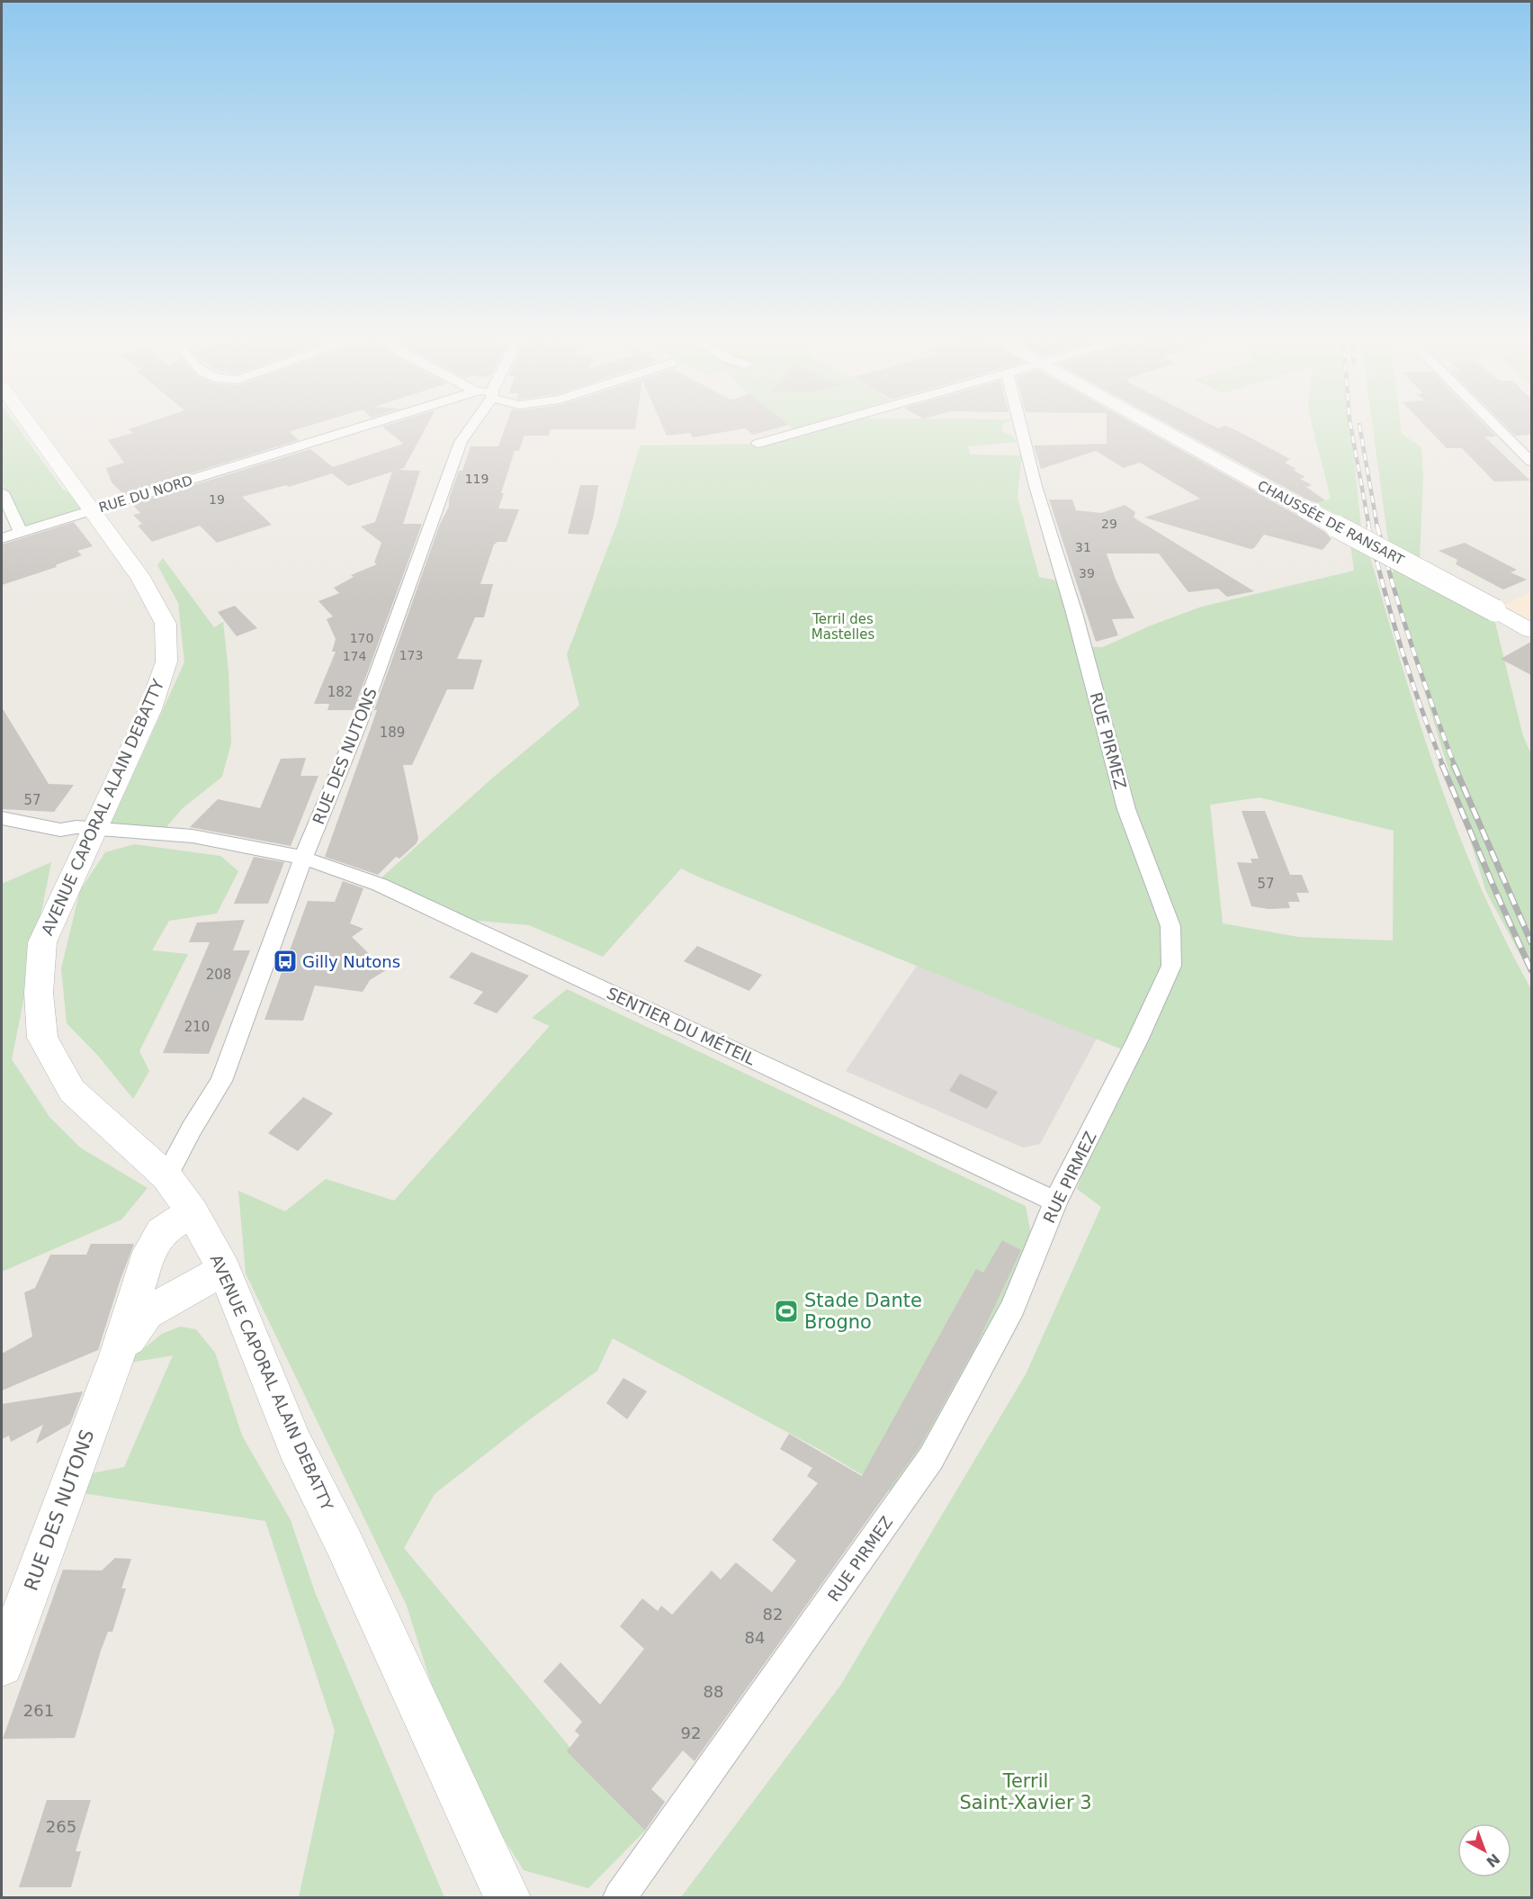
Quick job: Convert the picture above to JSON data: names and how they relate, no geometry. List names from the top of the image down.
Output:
{
  "streets": {
    "main road": ["CHAUSSÉE DE RANSART", "RUE DES NUTONS", "AVENUE CAPORAL ALAIN DEBATTY"],
    "street": ["RUE DU NORD", "RUE PIRMEZ", "SENTIER DU MÉTEIL"]
  },
  "crossings": [
    ["RUE DU NORD", "AVENUE CAPORAL ALAIN DEBATTY"],
    ["RUE PIRMEZ", "SENTIER DU MÉTEIL"],
    ["RUE DES NUTONS", "AVENUE CAPORAL ALAIN DEBATTY"],
    ["RUE DES NUTONS", "SENTIER DU MÉTEIL"],
    ["AVENUE CAPORAL ALAIN DEBATTY", "SENTIER DU MÉTEIL"]
  ],
  "parks": ["Terril des Mastelles", "Terril Saint-Xavier 3"],
  "places": {
    "bus stop": ["Gilly Nutons"],
    "sports": ["Stade Dante Brogno"]
  },
  "house_numbers": [
    "119",
    "19",
    "29",
    "31",
    "39",
    "170",
    "173",
    "174",
    "182",
    "189",
    "57",
    "57",
    "208",
    "210",
    "82",
    "84",
    "88",
    "261",
    "92",
    "265"
  ],
  "north": "bottom right"
}
